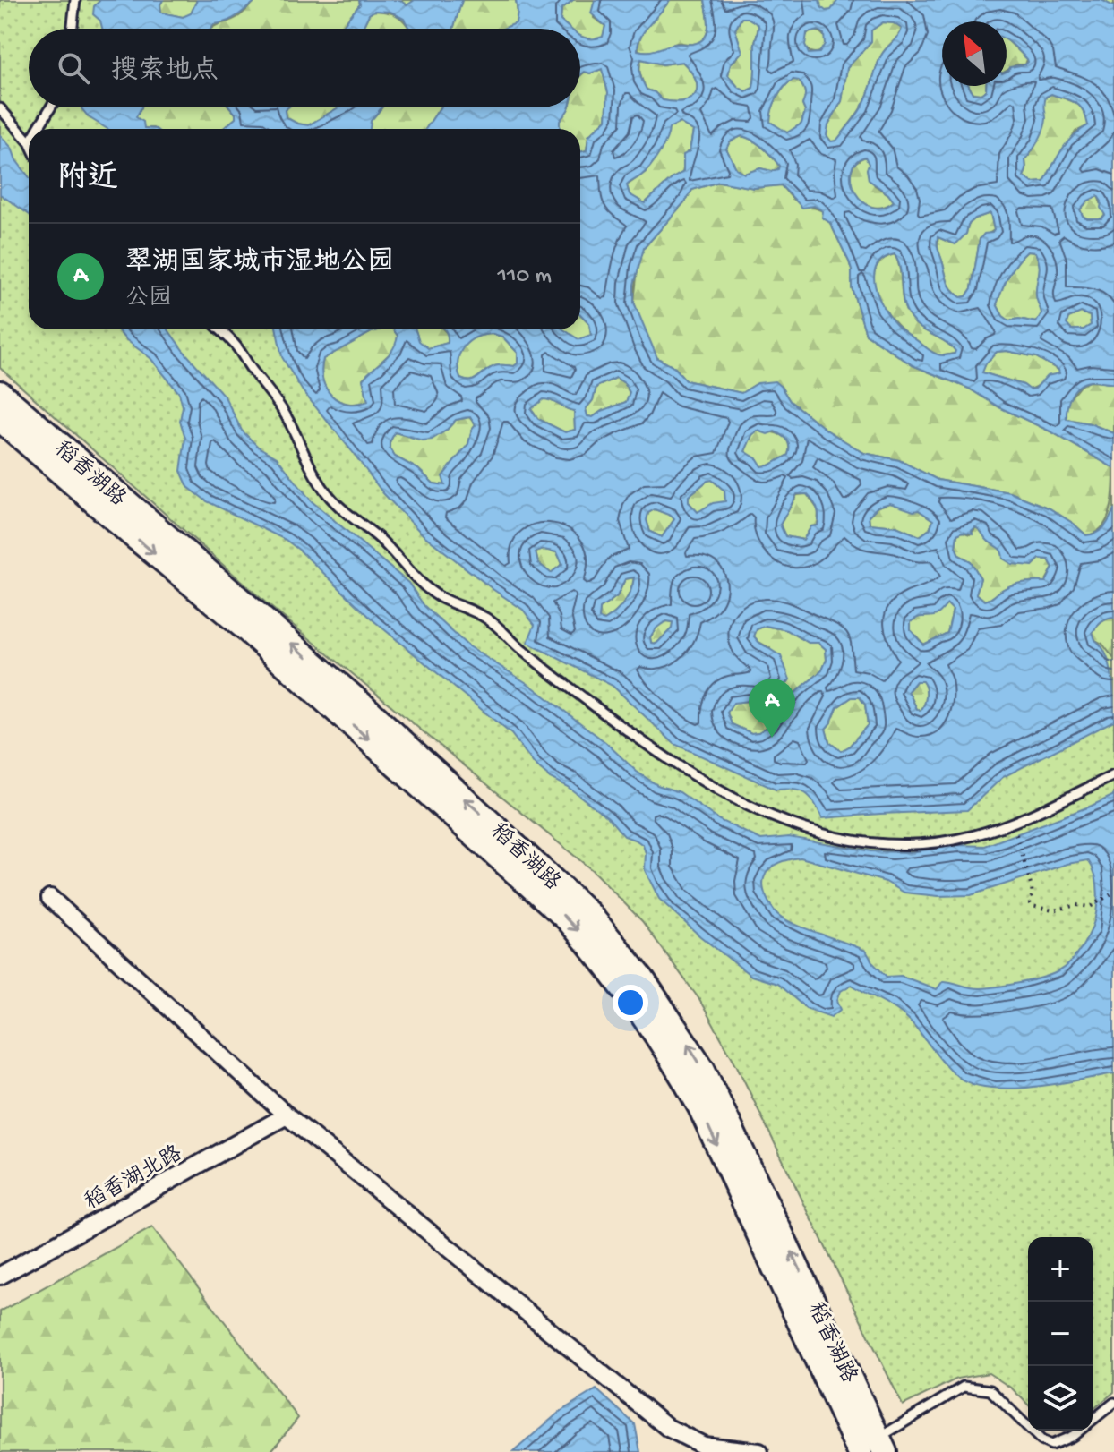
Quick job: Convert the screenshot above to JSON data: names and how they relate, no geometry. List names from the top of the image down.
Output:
{
  "streets": {
    "street": ["稻香湖路", "稻香湖北路"]
  },
  "north": "top left",
  "page": {
    "search": "搜索地点",
    "heading": "附近",
    "list": [
      {
        "mark": "A",
        "name": "翠湖国家城市湿地公园",
        "note": "公园",
        "value": "110 m"
      }
    ],
    "pins": "A",
    "map_buttons": ["+", "−"]
  }
}
